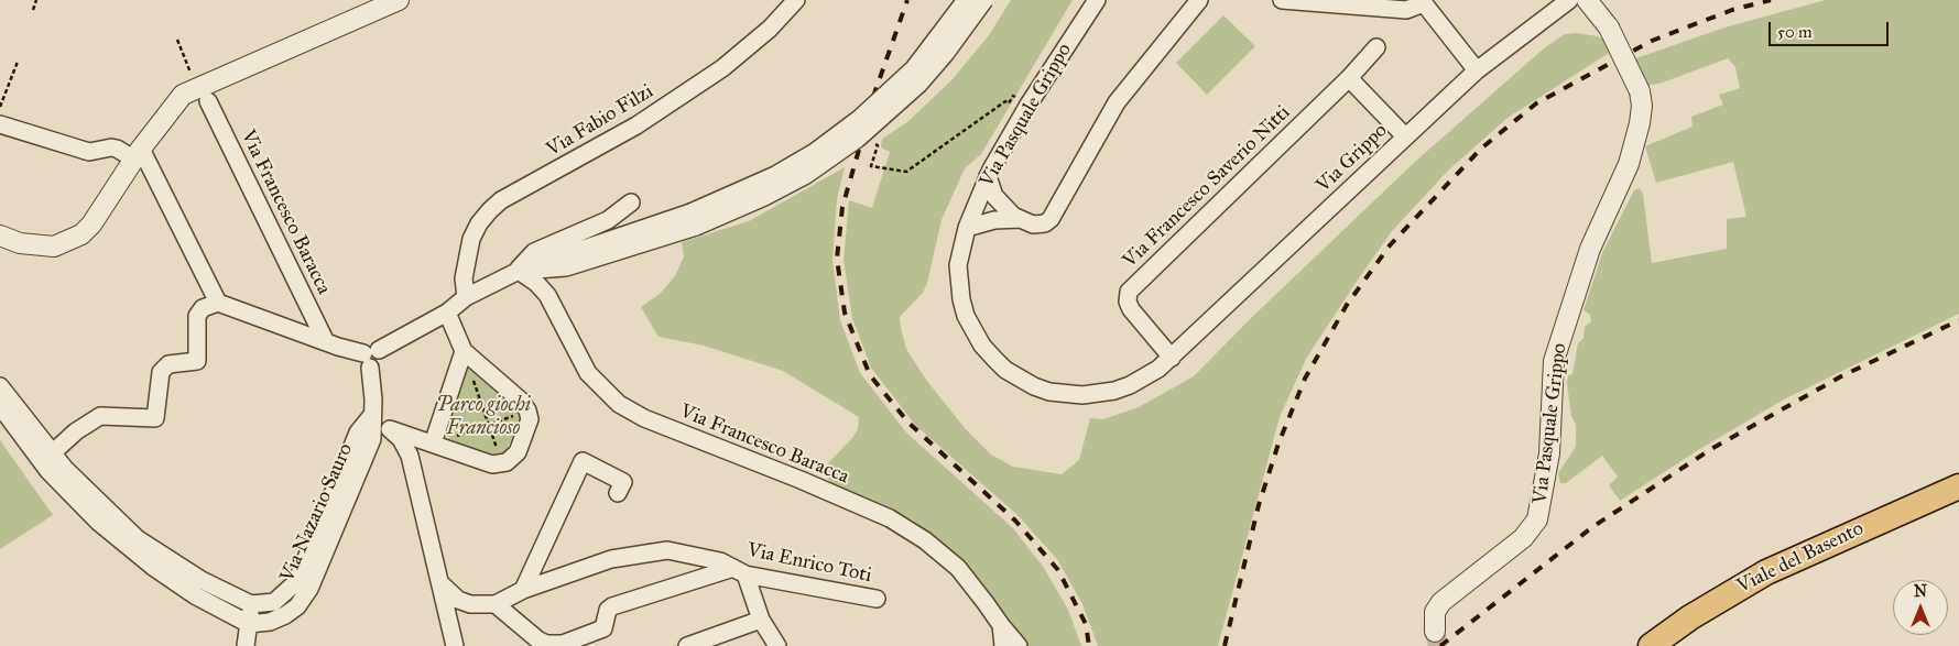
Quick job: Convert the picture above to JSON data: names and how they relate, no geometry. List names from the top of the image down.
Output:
{
  "streets": {
    "main road": ["Viale del Basento"],
    "street": [
      "Via Pasquale Grippo",
      "Via Fabio Filzi",
      "Via Grippo",
      "Via Francesco Saverio Nitti",
      "Via Francesco Baracca",
      "Via Nazario Sauro",
      "Via Enrico Toti"
    ]
  },
  "crossings": [
    ["Via Pasquale Grippo", "Via Grippo"],
    ["Via Pasquale Grippo", "Via Francesco Saverio Nitti"],
    ["Via Grippo", "Via Francesco Saverio Nitti"]
  ],
  "parks": ["Parco giochi Francioso"],
  "scale_bar": "50 m",
  "north": "top"
}
